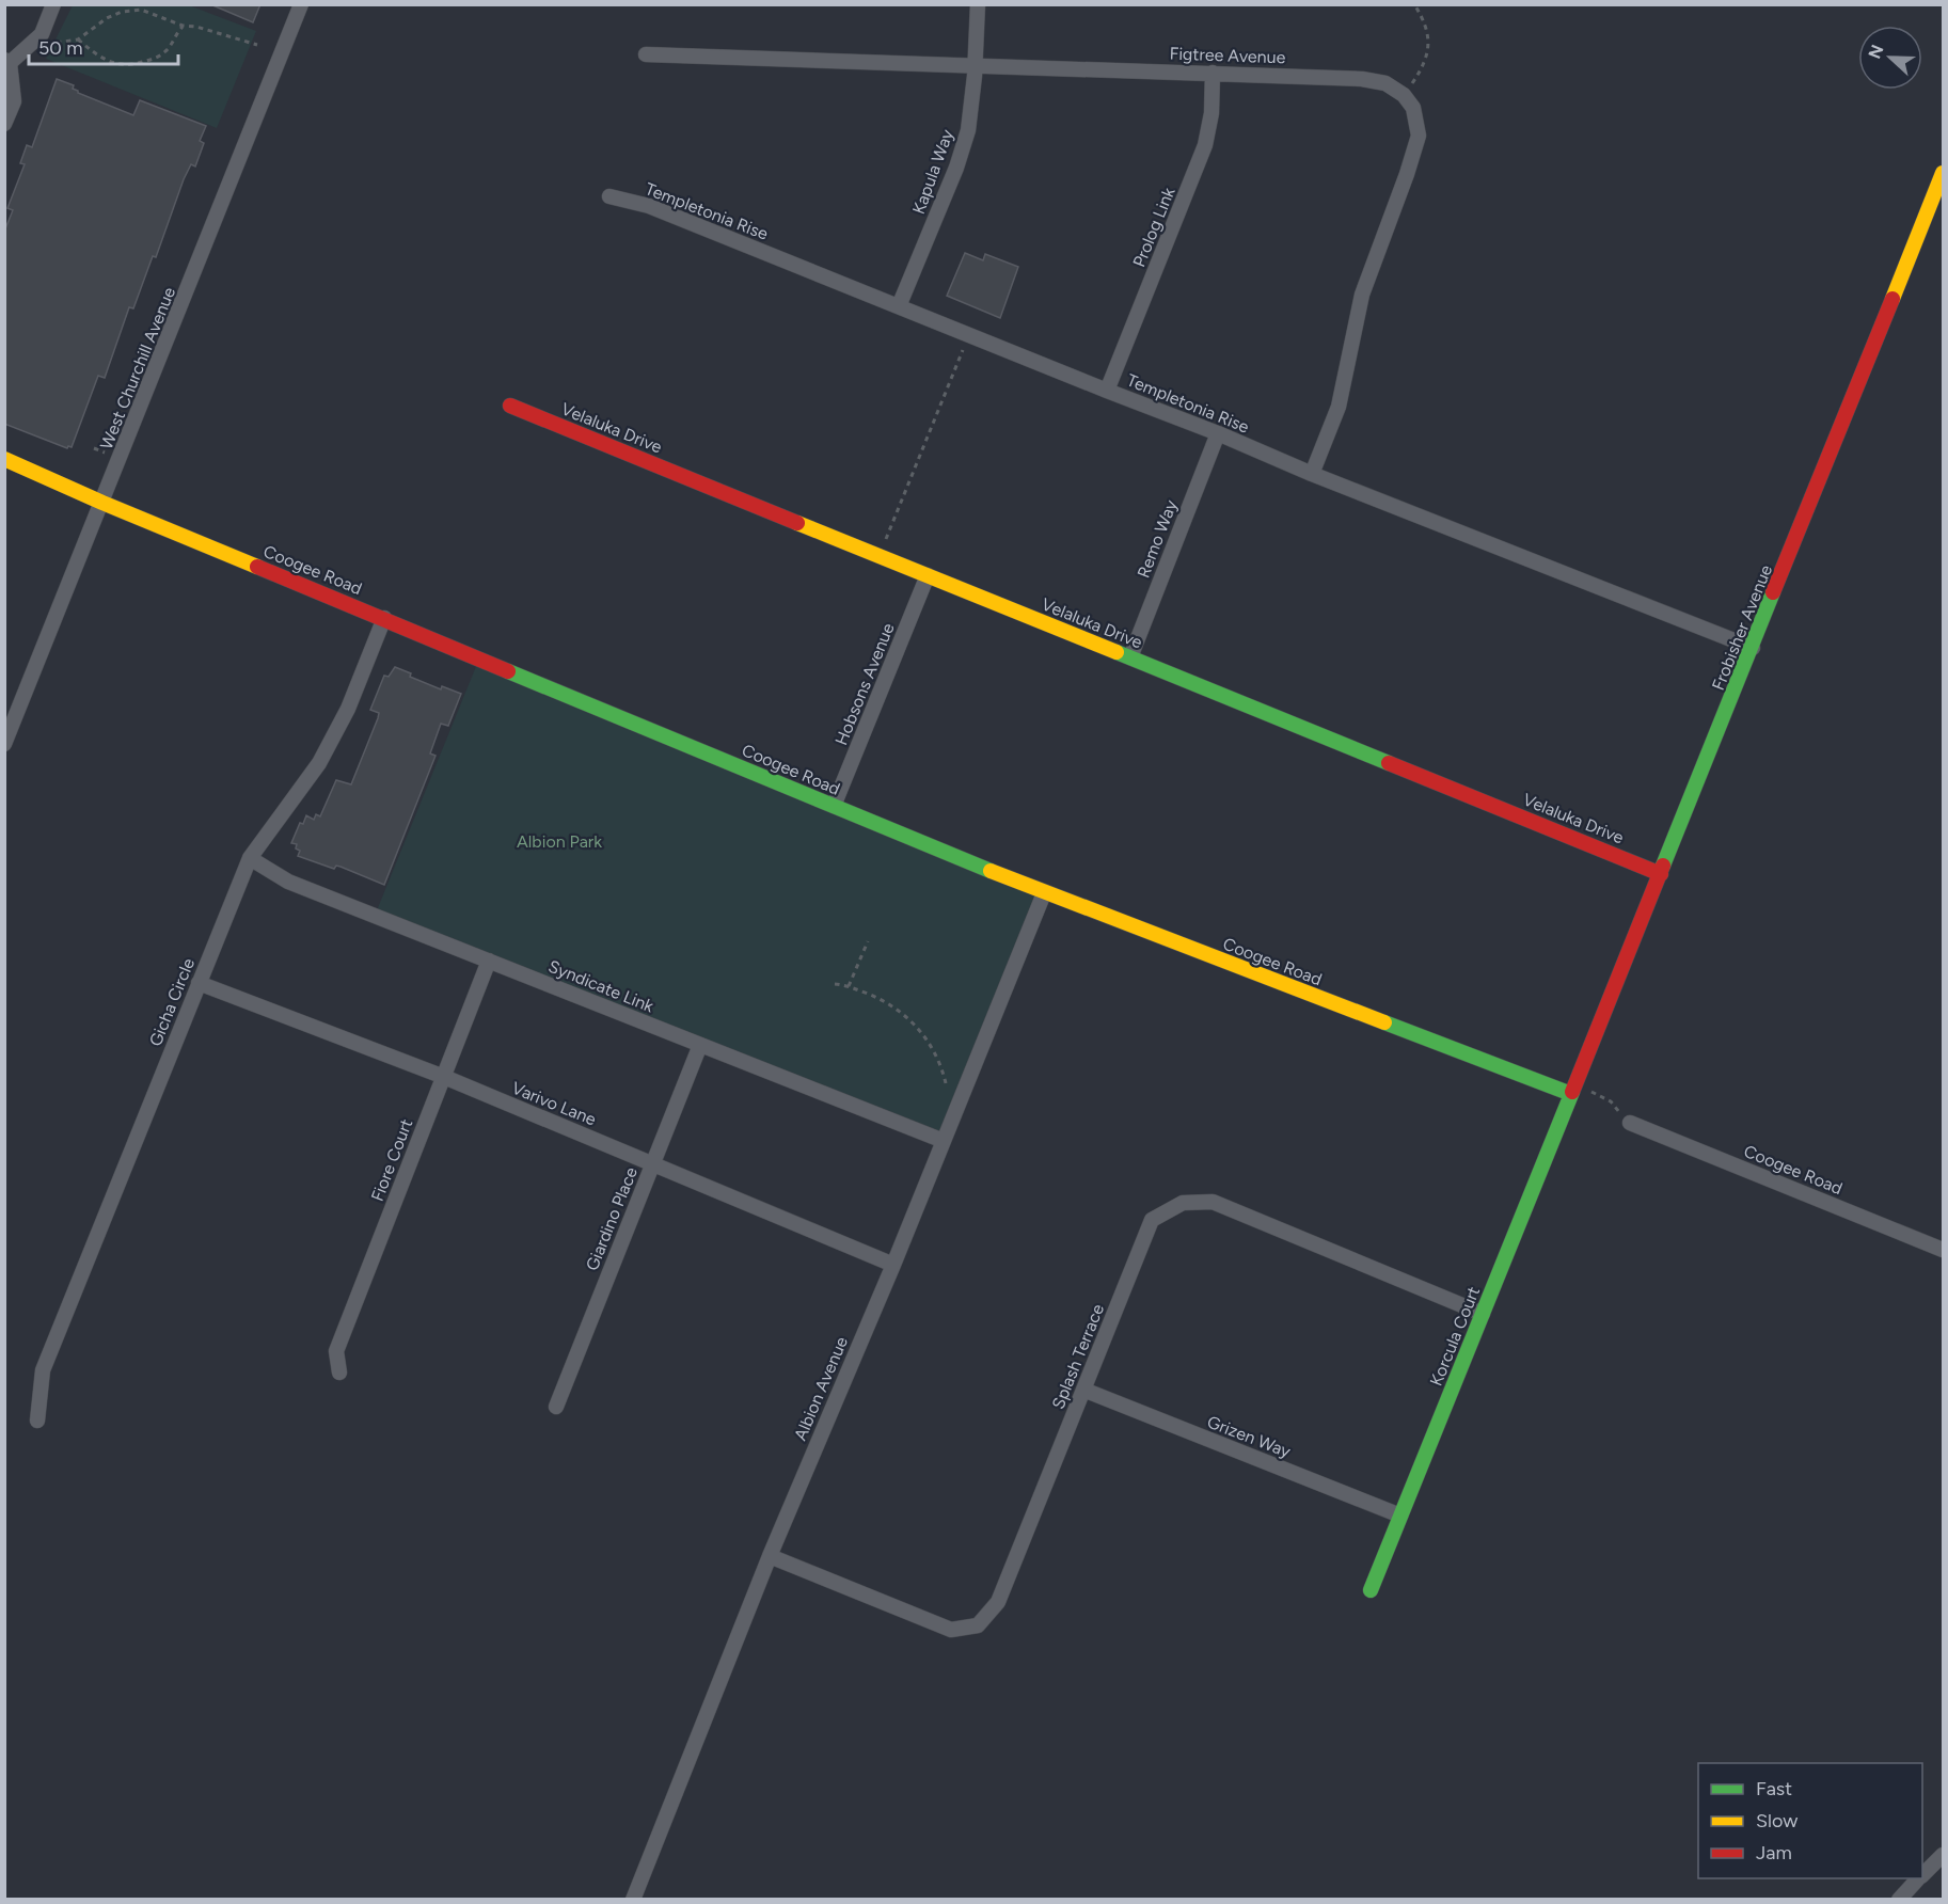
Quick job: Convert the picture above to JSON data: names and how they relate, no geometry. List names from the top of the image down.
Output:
{
  "streets": {
    "street": [
      "Figtree Avenue",
      "Kapula Way",
      "Templetonia Rise",
      "Prolog Link",
      "West Churchill Avenue",
      "Velaluka Drive",
      "Remo Way",
      "Coogee Road",
      "Frobisher Avenue",
      "Hobsons Avenue",
      "Syndicate Link",
      "Gicha Circle",
      "Varivo Lane",
      "Fiore Court",
      "Giardino Place",
      "Korcula Court",
      "Splash Terrace",
      "Albion Avenue",
      "Grizen Way"
    ]
  },
  "crossings": [
    ["Figtree Avenue", "Kapula Way"],
    ["Figtree Avenue", "Prolog Link"],
    ["Kapula Way", "Templetonia Rise"],
    ["Templetonia Rise", "Prolog Link"],
    ["Templetonia Rise", "Remo Way"],
    ["Templetonia Rise", "Frobisher Avenue"],
    ["West Churchill Avenue", "Coogee Road"],
    ["Velaluka Drive", "Remo Way"],
    ["Velaluka Drive", "Frobisher Avenue"],
    ["Velaluka Drive", "Hobsons Avenue"],
    ["Coogee Road", "Frobisher Avenue"],
    ["Coogee Road", "Hobsons Avenue"],
    ["Coogee Road", "Gicha Circle"],
    ["Coogee Road", "Korcula Court"],
    ["Coogee Road", "Albion Avenue"],
    ["Frobisher Avenue", "Korcula Court"],
    ["Syndicate Link", "Gicha Circle"],
    ["Syndicate Link", "Fiore Court"],
    ["Syndicate Link", "Giardino Place"],
    ["Syndicate Link", "Albion Avenue"],
    ["Gicha Circle", "Varivo Lane"],
    ["Varivo Lane", "Fiore Court"],
    ["Varivo Lane", "Giardino Place"],
    ["Varivo Lane", "Albion Avenue"],
    ["Korcula Court", "Splash Terrace"],
    ["Korcula Court", "Grizen Way"],
    ["Splash Terrace", "Albion Avenue"],
    ["Splash Terrace", "Grizen Way"]
  ],
  "parks": ["Albion Park"],
  "legend": ["Fast", "Slow", "Jam"],
  "scale_bar": "50 m",
  "north": "left"
}
